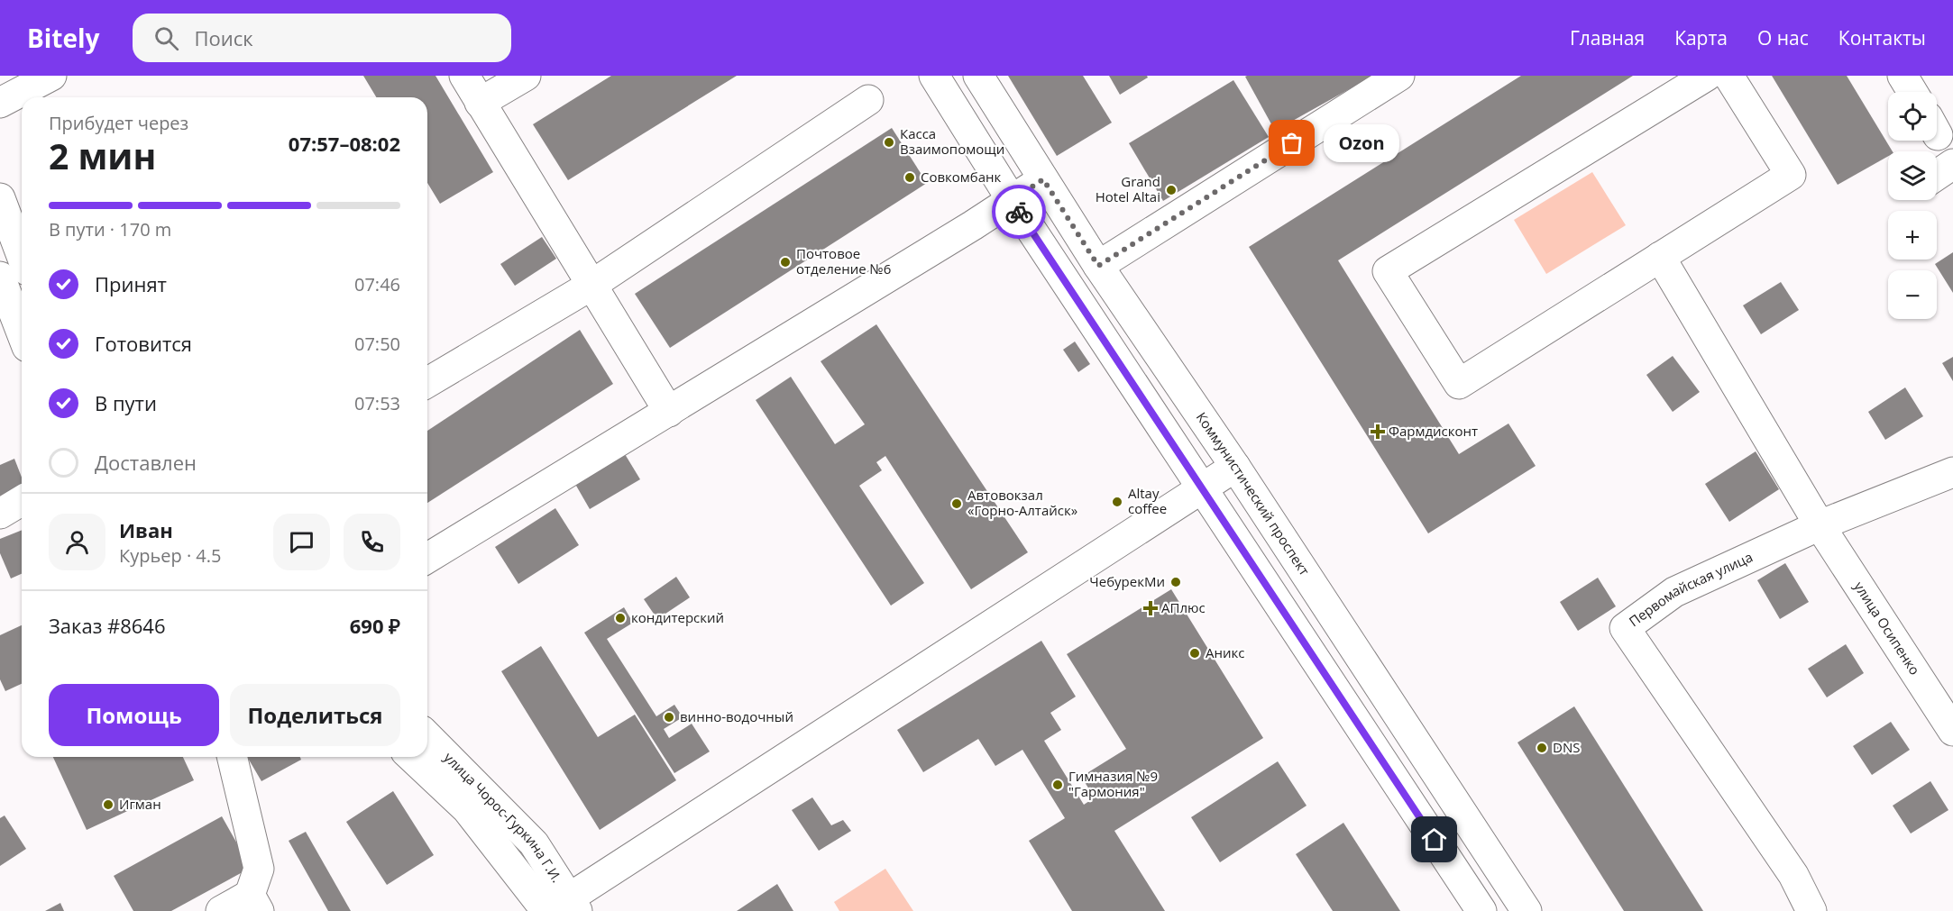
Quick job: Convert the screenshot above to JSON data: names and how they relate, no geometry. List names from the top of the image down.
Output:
{
  "streets": {
    "main road": [
      "Коммунистический проспект",
      "Первомайская улица",
      "улица Осипенко",
      "улица Чорос-Гуркина Г.И."
    ]
  },
  "crossings": [
    ["Первомайская улица", "улица Осипенко"]
  ],
  "places": {
    "other": [
      "Касса Взаимопомощи",
      "Ozon",
      "Совкомбанк",
      "Grand Hotel Altai",
      "Почтовое отделение №6",
      "Altay coffee",
      "Автовокзал «Горно-Алтайск»",
      "ЧебурекМи",
      "кондитерский",
      "Аникс",
      "винно-водочный",
      "DNS",
      "Гимназия №9 \"Гармония\"",
      "Игман"
    ],
    "health": ["Фармдисконт", "АПлюс"]
  },
  "page": {
    "header": "Bitely",
    "search": "Поиск",
    "nav": [
      "Главная",
      "Карта",
      "О нас",
      "Контакты"
    ],
    "map_buttons": ["+", "−"],
    "heading": ["2 мин", "Прибудет через", "07:57–08:02"],
    "panel": [
      "Иван",
      "Курьер · 4.5",
      "Заказ #8646",
      "690 ₽"
    ],
    "bubble": "Ozon",
    "bar": "В пути · 170 m",
    "list": [
      ["Принят", "07:46"],
      ["Готовится", "07:50"],
      ["В пути", "07:53"],
      "Доставлен"
    ],
    "buttons": ["Помощь", "Поделиться"]
  }
}
